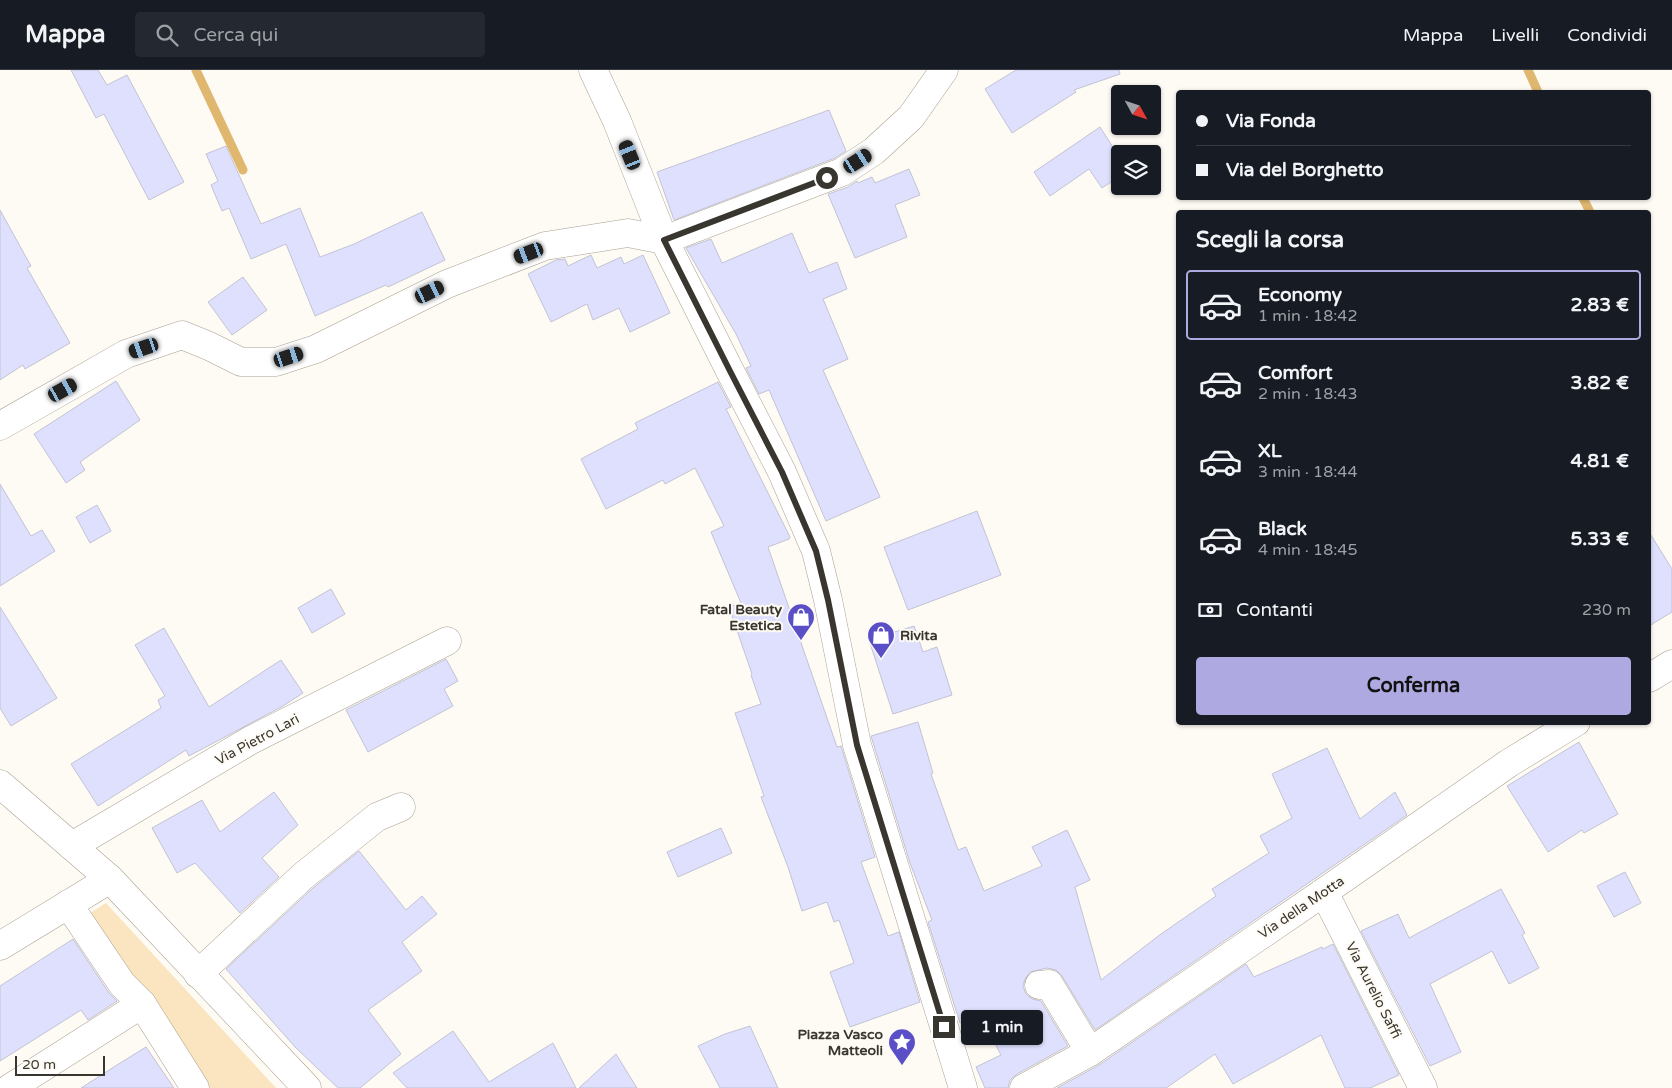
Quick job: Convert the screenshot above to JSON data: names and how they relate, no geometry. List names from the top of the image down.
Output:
{
  "streets": {
    "street": ["Via Pietro Lari", "Via della Motta", "Via Aurelio Saffi"]
  },
  "crossings": [
    ["Via della Motta", "Via Aurelio Saffi"]
  ],
  "places": {
    "shop": ["Fatal Beauty Estetica", "Rivita"],
    "place": ["Piazza Vasco Matteoli"]
  },
  "scale_bar": "20 m",
  "north": "bottom right",
  "page": {
    "header": "Mappa",
    "search": "Cerca qui",
    "nav": ["Mappa", "Livelli", "Condividi"],
    "banner": ["Via Fonda", "Via del Borghetto"],
    "heading": "Scegli la corsa",
    "list": [
      {
        "name": "Economy",
        "note": "1 min · 18:42",
        "value": "2.83 €"
      },
      {
        "name": "Comfort",
        "note": "2 min · 18:43",
        "value": "3.82 €"
      },
      {
        "name": "XL",
        "note": "3 min · 18:44",
        "value": "4.81 €"
      },
      {
        "name": "Black",
        "note": "4 min · 18:45",
        "value": "5.33 €"
      }
    ],
    "pay": ["Contanti", "230 m"],
    "buttons": "Conferma",
    "bubble": "1 min",
    "scale": "20 m"
  }
}
